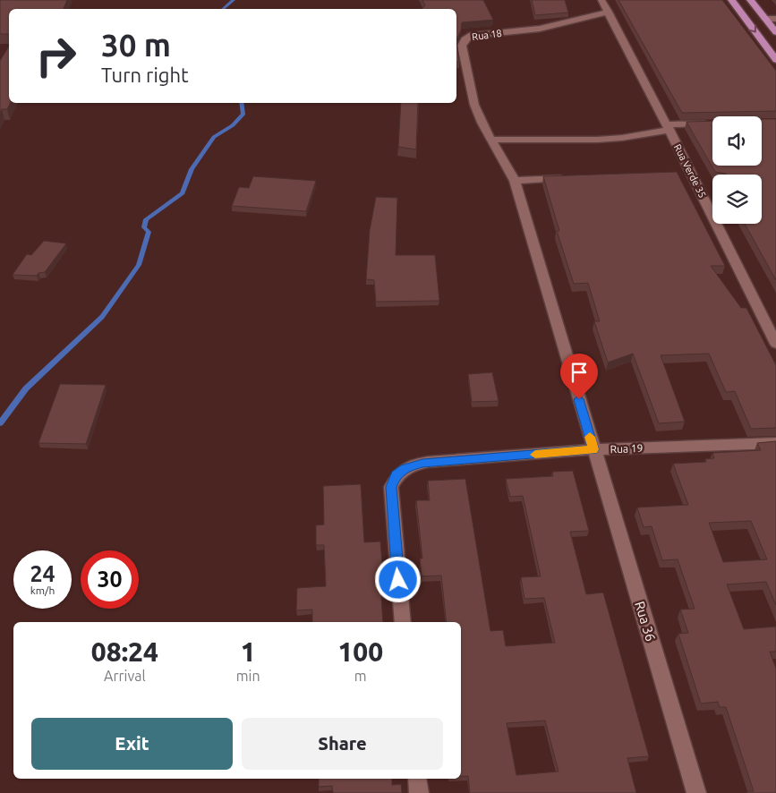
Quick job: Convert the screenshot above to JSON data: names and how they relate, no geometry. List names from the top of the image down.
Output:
{
  "streets": {
    "street": [
      "Rua 18",
      "Rua Verde 35",
      "Rua 19",
      "Rua 36"
    ]
  },
  "crossings": [
    ["Rua 18", "Rua Verde 35"],
    ["Rua 18", "Rua 19"],
    ["Rua 18", "Rua 36"],
    ["Rua 19", "Rua 36"]
  ],
  "page": {
    "turn": ["30 m", "Turn right"],
    "speed": "24 km/h",
    "limit": "30",
    "eta": [
      "08:24",
      "Arrival",
      "1",
      "min",
      "100",
      "m"
    ],
    "buttons": ["Exit", "Share"]
  }
}
